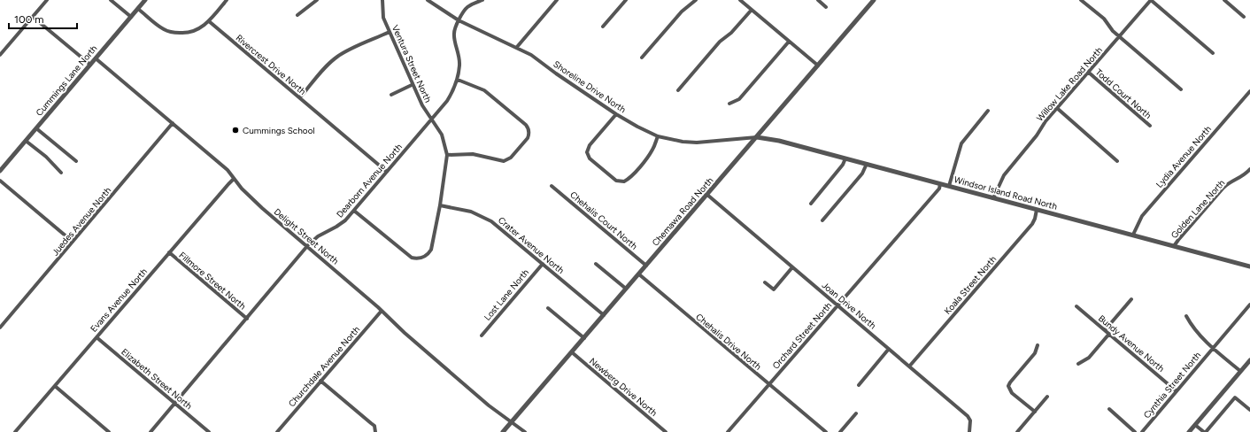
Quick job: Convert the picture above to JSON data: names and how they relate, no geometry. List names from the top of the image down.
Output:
{
  "streets": {
    "street": [
      "Ventura Street North",
      "Rivercrest Drive North",
      "Cummings Lane North",
      "Willow Lake Road North",
      "Shoreline Drive North",
      "Todd Court North",
      "Lydia Avenue North",
      "Dearborn Avenue North",
      "Windsor Island Road North",
      "Golden Lane North",
      "Chemawa Road North",
      "Chehalis Court North",
      "Juedes Avenue North",
      "Delight Street North",
      "Crater Avenue North",
      "Fillmore Street North",
      "Koala Street North",
      "Lost Lane North",
      "Evans Avenue North",
      "Joan Drive North",
      "Orchard Street North",
      "Chehalis Drive North",
      "Bundy Avenue North",
      "Churchdale Avenue North",
      "Elizabeth Street North",
      "Cynthia Street North",
      "Newberg Drive North"
    ]
  },
  "crossings": [
    ["Ventura Street North", "Dearborn Avenue North"],
    ["Ventura Street North", "Crater Avenue North"],
    ["Rivercrest Drive North", "Dearborn Avenue North"],
    ["Cummings Lane North", "Delight Street North"],
    ["Willow Lake Road North", "Todd Court North"],
    ["Willow Lake Road North", "Windsor Island Road North"],
    ["Shoreline Drive North", "Dearborn Avenue North"],
    ["Shoreline Drive North", "Windsor Island Road North"],
    ["Shoreline Drive North", "Chemawa Road North"],
    ["Lydia Avenue North", "Windsor Island Road North"],
    ["Dearborn Avenue North", "Delight Street North"],
    ["Dearborn Avenue North", "Fillmore Street North"],
    ["Dearborn Avenue North", "Elizabeth Street North"],
    ["Windsor Island Road North", "Golden Lane North"],
    ["Windsor Island Road North", "Chemawa Road North"],
    ["Windsor Island Road North", "Koala Street North"],
    ["Windsor Island Road North", "Orchard Street North"],
    ["Chemawa Road North", "Chehalis Court North"],
    ["Chemawa Road North", "Delight Street North"],
    ["Chemawa Road North", "Crater Avenue North"],
    ["Chemawa Road North", "Joan Drive North"],
    ["Chemawa Road North", "Chehalis Drive North"],
    ["Chemawa Road North", "Newberg Drive North"],
    ["Juedes Avenue North", "Delight Street North"],
    ["Delight Street North", "Evans Avenue North"],
    ["Delight Street North", "Churchdale Avenue North"],
    ["Crater Avenue North", "Lost Lane North"],
    ["Fillmore Street North", "Evans Avenue North"],
    ["Koala Street North", "Joan Drive North"],
    ["Evans Avenue North", "Elizabeth Street North"],
    ["Joan Drive North", "Orchard Street North"],
    ["Orchard Street North", "Chehalis Drive North"],
    ["Bundy Avenue North", "Cynthia Street North"]
  ],
  "places": ["Cummings School"],
  "scale_bar": "100 m"
}
